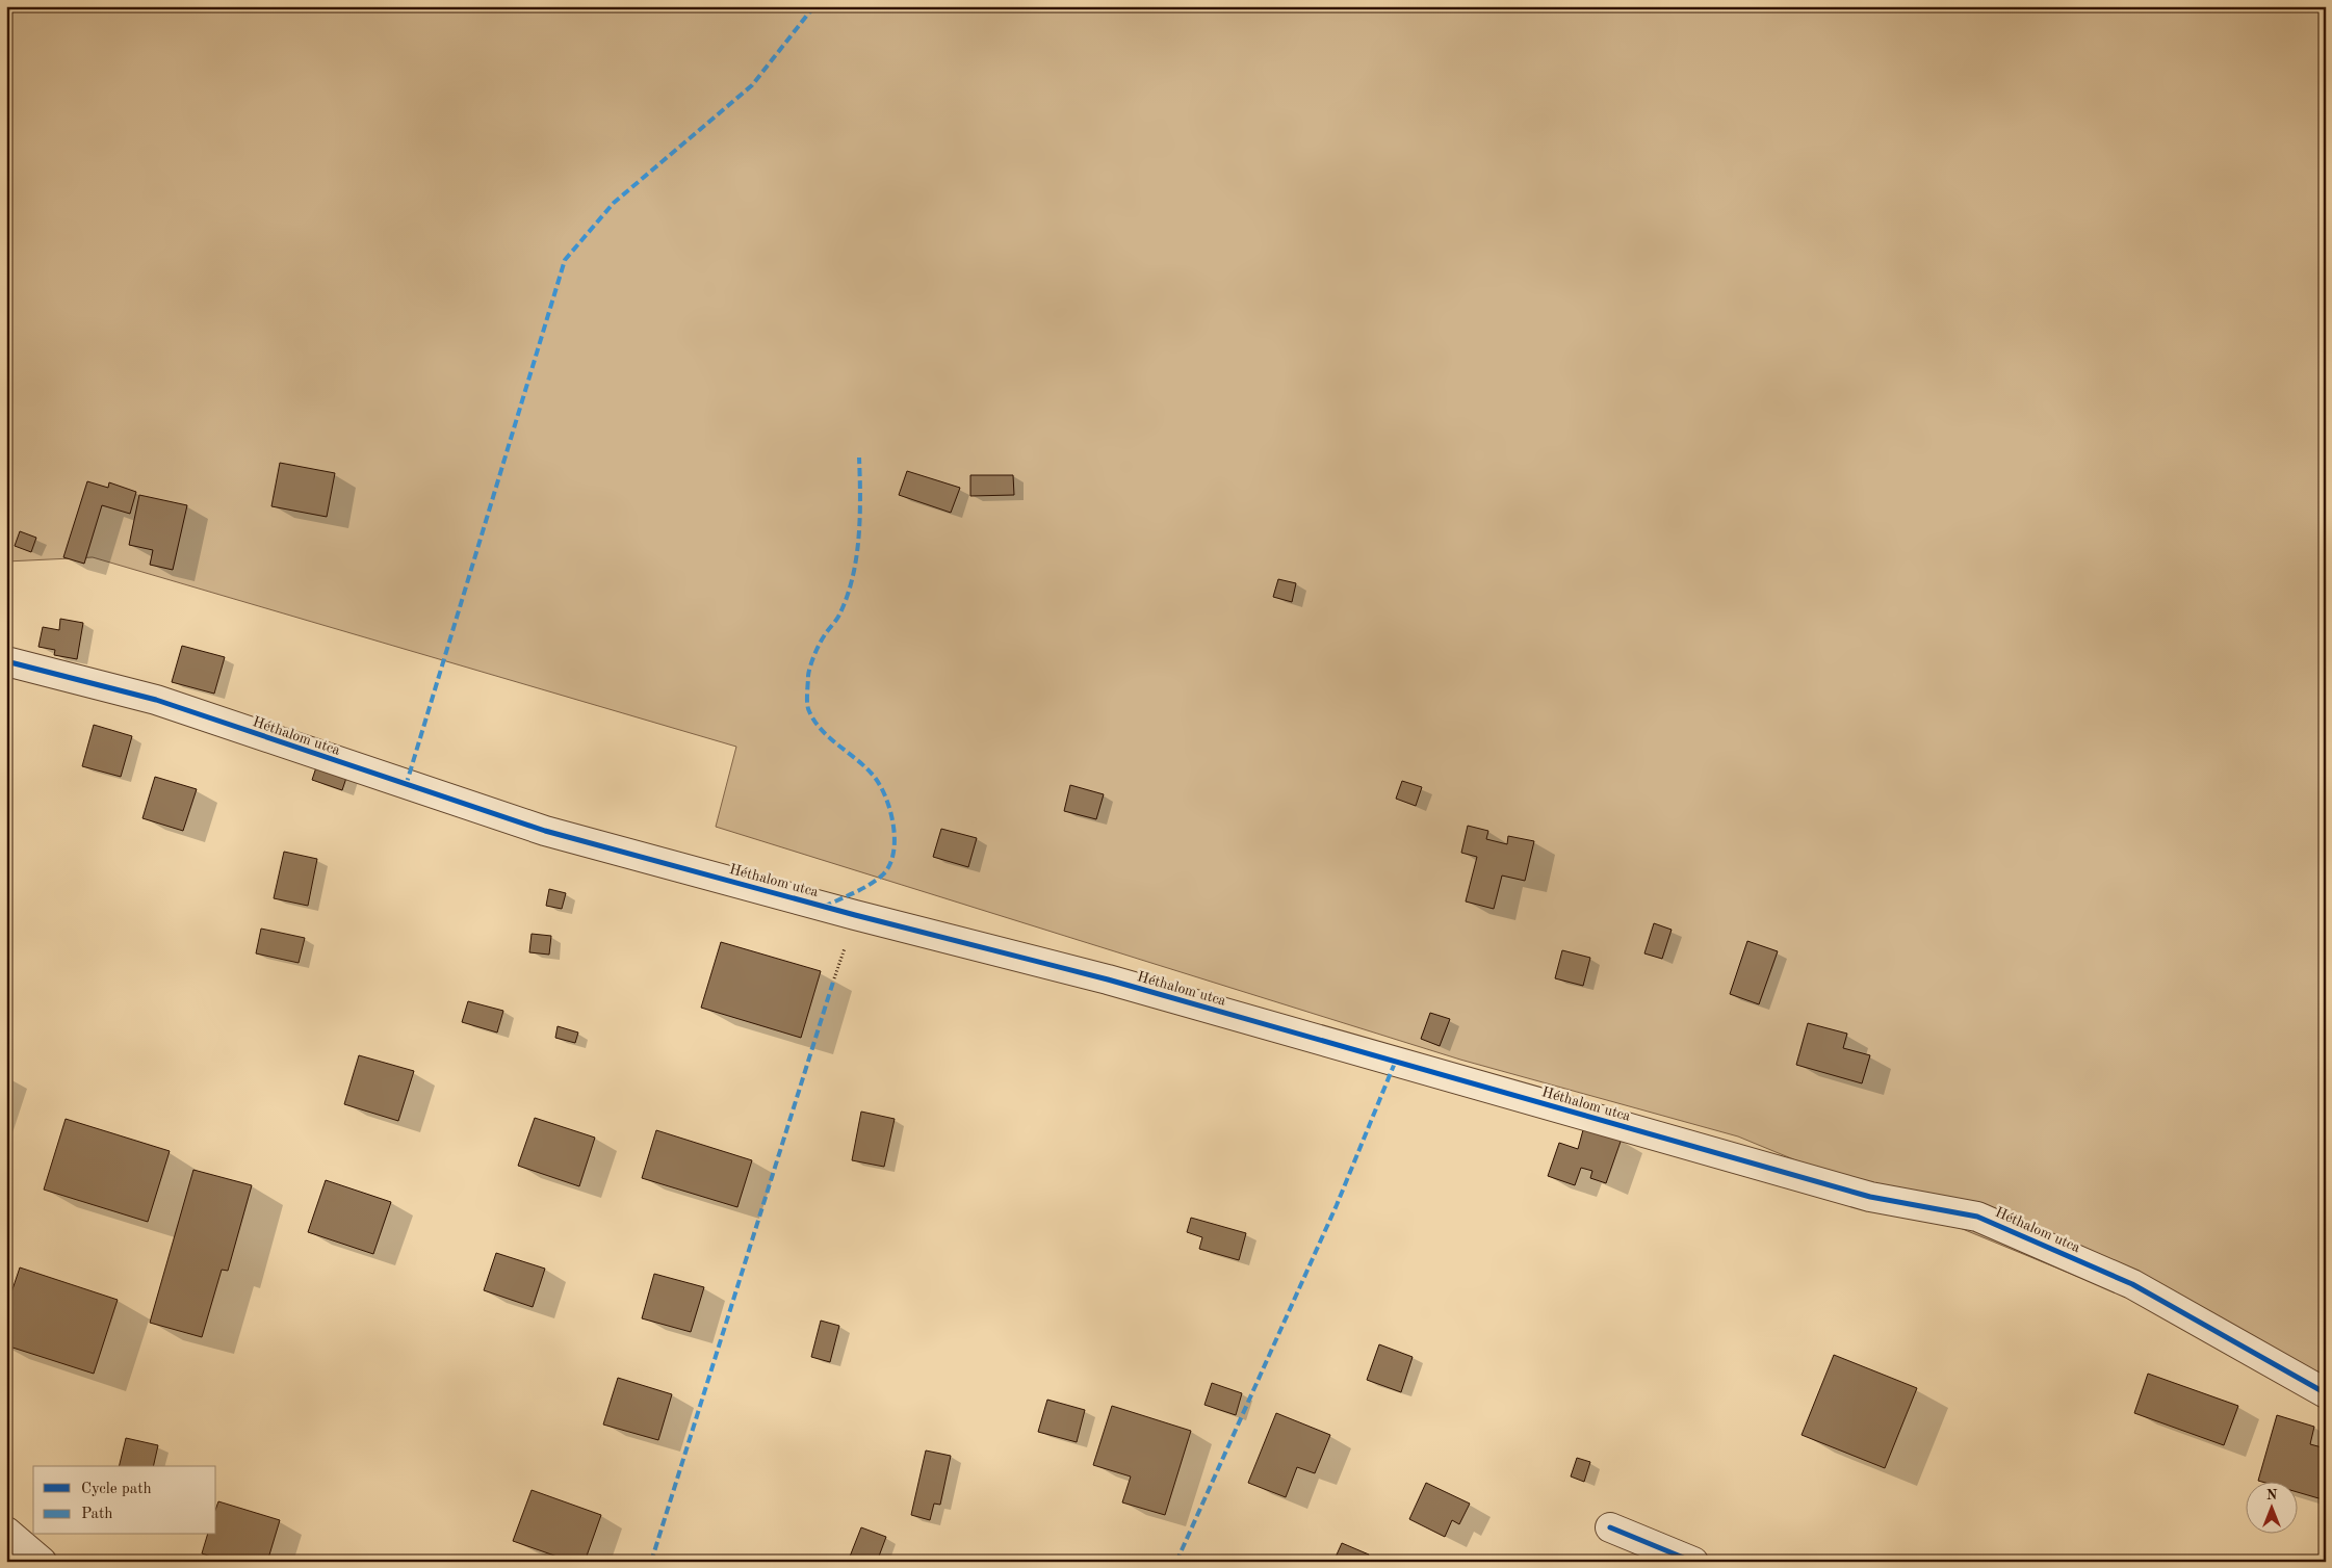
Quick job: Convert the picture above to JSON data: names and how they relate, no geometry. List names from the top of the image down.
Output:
{
  "streets": {
    "street": ["Héthalom utca"]
  },
  "legend": ["Cycle path", "Path"],
  "north": "top"
}
